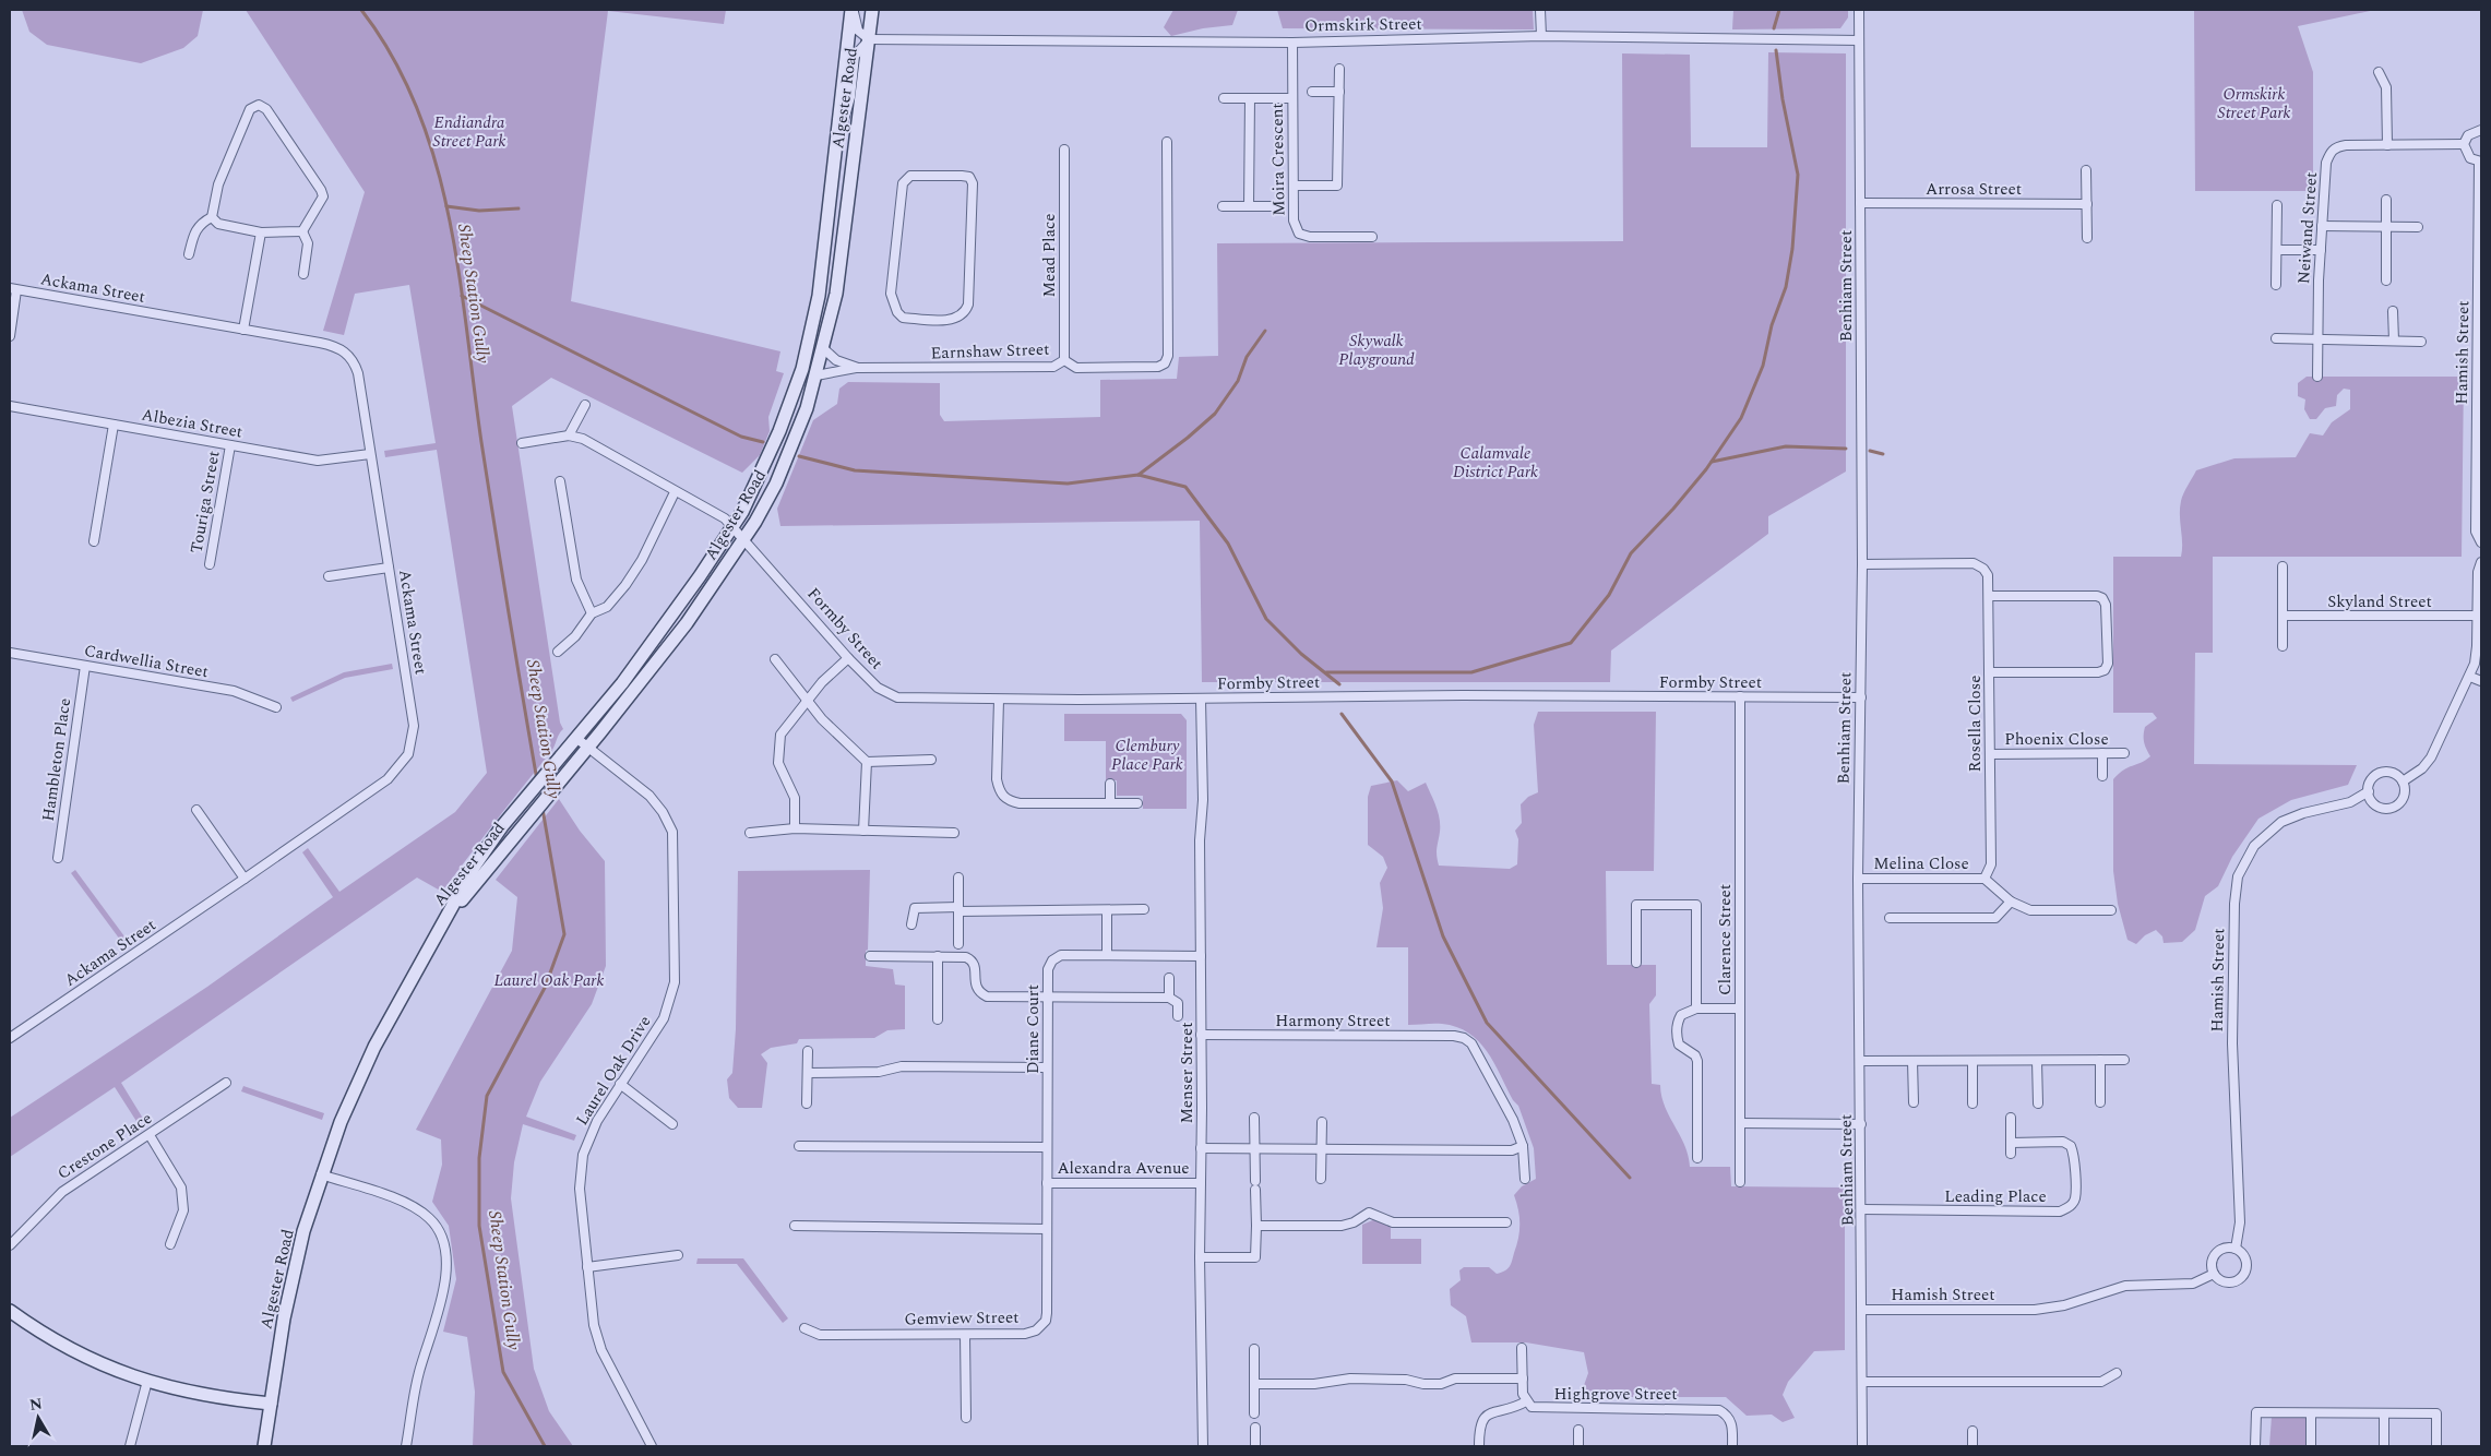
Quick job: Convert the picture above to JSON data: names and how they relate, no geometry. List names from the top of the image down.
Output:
{
  "streets": {
    "main road": ["Algester Road"],
    "street": [
      "Ormskirk Street",
      "Moira Crescent",
      "Arrosa Street",
      "Neiwand Street",
      "Mead Place",
      "Benhiam Street",
      "Ackama Street",
      "Earnshaw Street",
      "Hamish Street",
      "Albezia Street",
      "Touriga Street",
      "Skyland Street",
      "Formby Street",
      "Cardwellia Street",
      "Rosella Close",
      "Phoenix Close",
      "Hambleton Place",
      "Melina Close",
      "Clarence Street",
      "Harmony Street",
      "Diane Court",
      "Laurel Oak Drive",
      "Menser Street",
      "Crestone Place",
      "Alexandra Avenue",
      "Leading Place",
      "Gemview Street",
      "Highgrove Street"
    ]
  },
  "crossings": [
    ["Ormskirk Street", "Algester Road"],
    ["Ormskirk Street", "Moira Crescent"],
    ["Ormskirk Street", "Benhiam Street"],
    ["Algester Road", "Earnshaw Street"],
    ["Algester Road", "Formby Street"],
    ["Algester Road", "Laurel Oak Drive"],
    ["Arrosa Street", "Benhiam Street"],
    ["Mead Place", "Earnshaw Street"],
    ["Benhiam Street", "Hamish Street"],
    ["Benhiam Street", "Formby Street"],
    ["Benhiam Street", "Rosella Close"],
    ["Benhiam Street", "Melina Close"],
    ["Benhiam Street", "Leading Place"],
    ["Ackama Street", "Albezia Street"],
    ["Albezia Street", "Touriga Street"],
    ["Formby Street", "Clarence Street"],
    ["Formby Street", "Menser Street"],
    ["Cardwellia Street", "Hambleton Place"],
    ["Rosella Close", "Phoenix Close"],
    ["Rosella Close", "Melina Close"],
    ["Harmony Street", "Menser Street"],
    ["Diane Court", "Menser Street"],
    ["Diane Court", "Alexandra Avenue"],
    ["Diane Court", "Gemview Street"],
    ["Menser Street", "Alexandra Avenue"],
    ["Alexandra Avenue", "Gemview Street"]
  ],
  "water": ["Sheep Station Gully"],
  "parks": [
    "Ormskirk Street Park",
    "Endiandra Street Park",
    "Skywalk Playground",
    "Calamvale District Park",
    "Clembury Place Park",
    "Laurel Oak Park"
  ],
  "north": "top"
}
